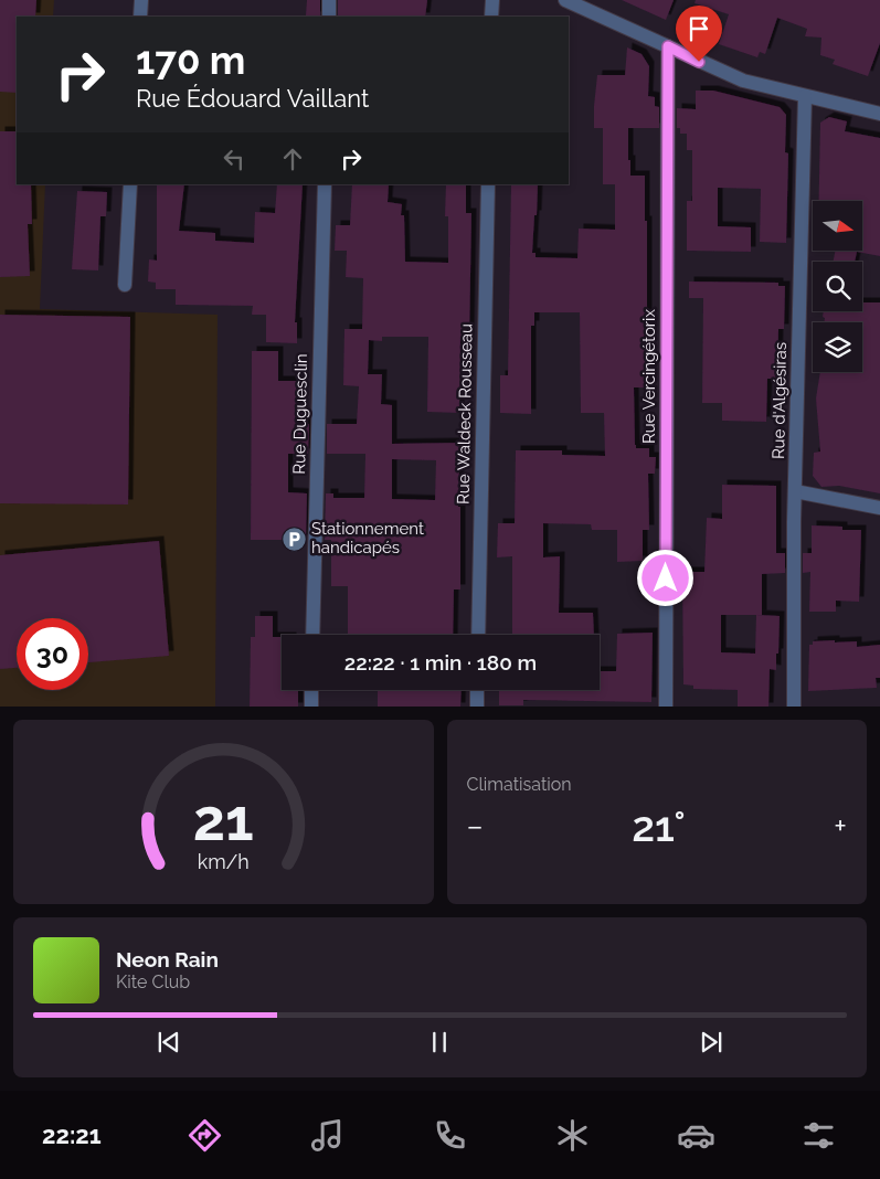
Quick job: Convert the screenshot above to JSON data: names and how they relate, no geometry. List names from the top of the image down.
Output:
{
  "streets": {
    "street": [
      "Rue Vercingétorix",
      "Rue d'Algésiras",
      "Rue Duguesclin",
      "Rue Waldeck Rousseau"
    ]
  },
  "places": {
    "parking": ["Stationnement handicapés"]
  },
  "north": "right",
  "page": {
    "turn": ["170 m", "Rue Édouard Vaillant"],
    "limit": "30",
    "trip": "22:22 · 1 min · 180 m",
    "tile": "Climatisation",
    "heat": ["−", "21°", "+"],
    "song": ["Neon Rain", "Kite Club"],
    "tabs": "22:21",
    "gauge": ["21", "km/h"]
  }
}
